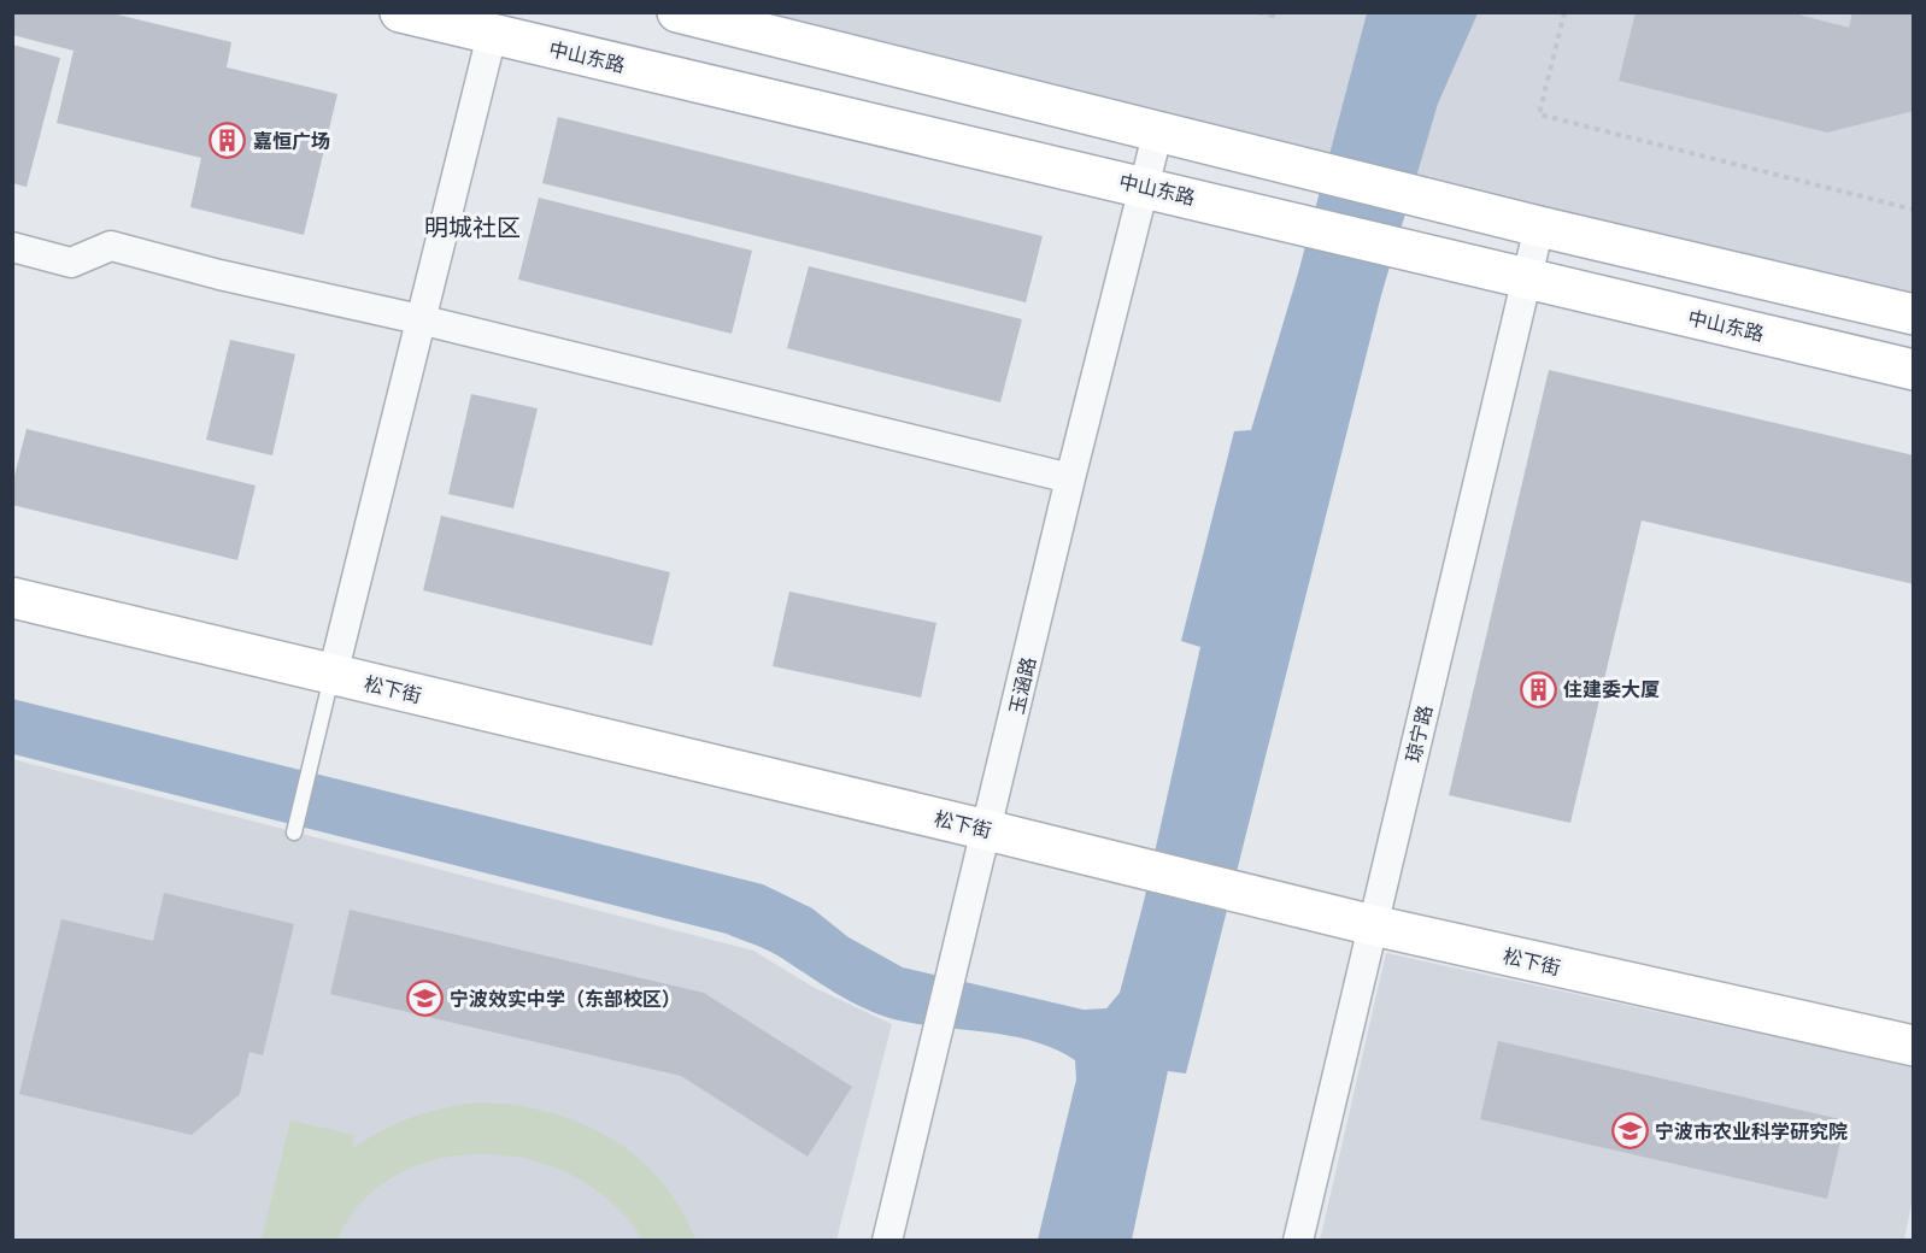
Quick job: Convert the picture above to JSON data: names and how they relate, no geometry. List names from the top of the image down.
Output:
{
  "streets": {
    "main road": ["中山东路", "松下街"],
    "street": ["玉涵路", "琼宁路"]
  },
  "crossings": [
    ["中山东路", "玉涵路"],
    ["中山东路", "琼宁路"],
    ["玉涵路", "松下街"],
    ["松下街", "琼宁路"]
  ],
  "districts": ["明城社区"],
  "places": {
    "building": ["嘉恒广场", "住建委大厦"],
    "school or university": ["宁波效实中学（东部校区）", "宁波市农业科学研究院"]
  }
}
